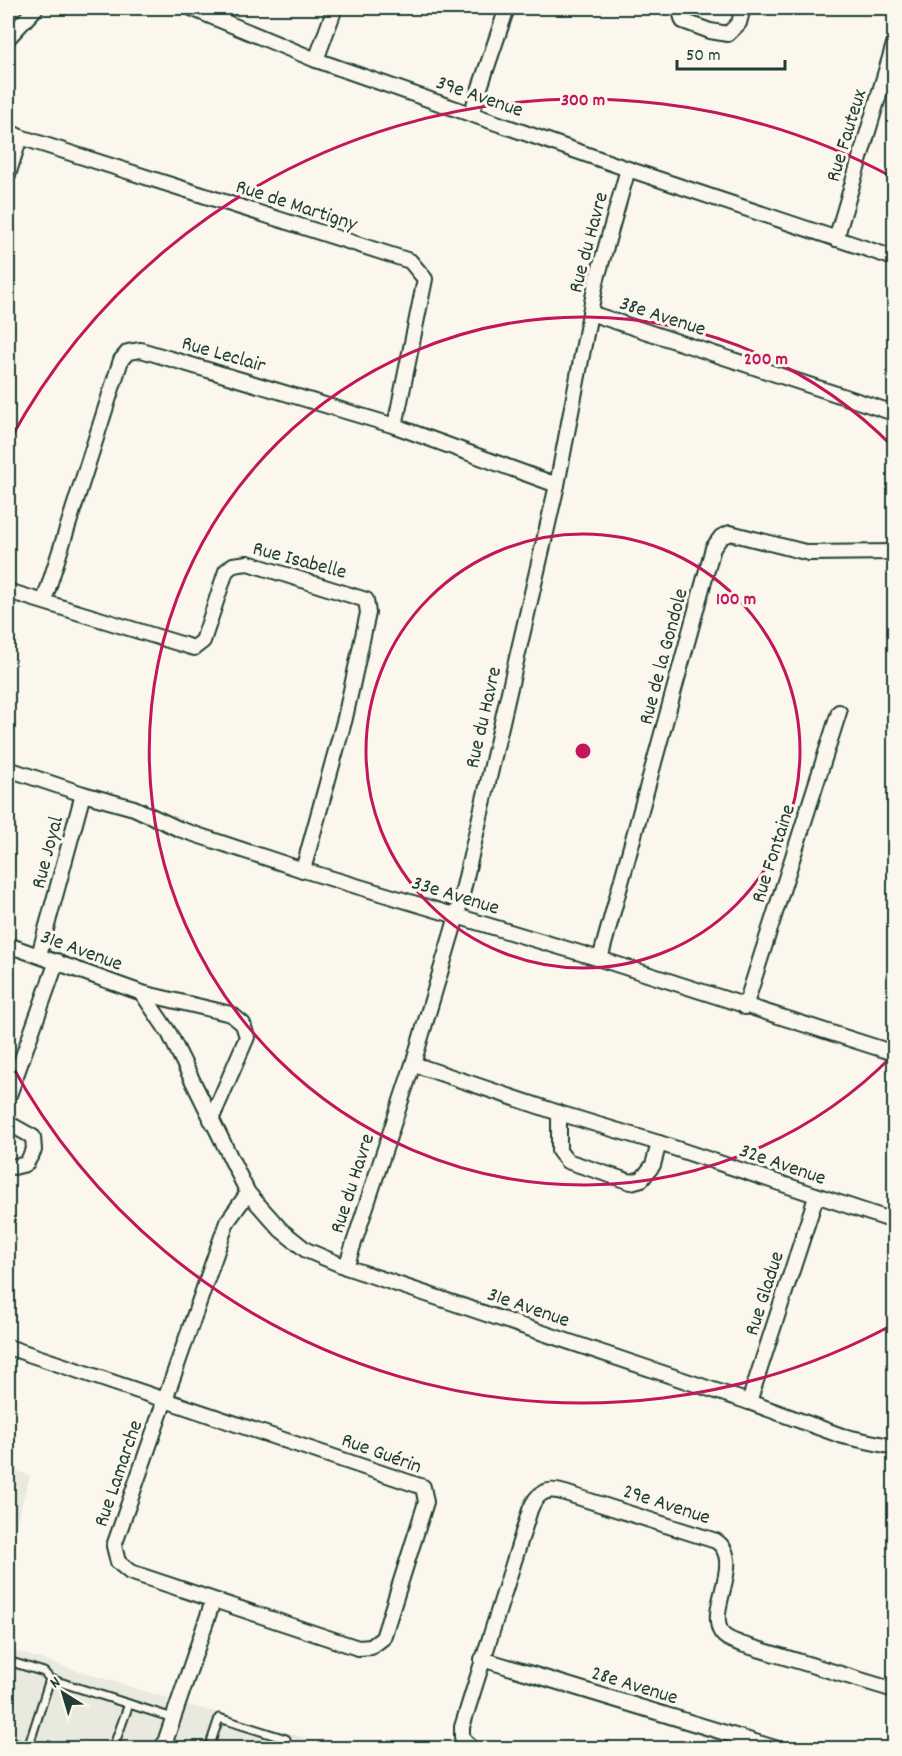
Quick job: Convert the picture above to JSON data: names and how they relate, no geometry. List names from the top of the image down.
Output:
{
  "streets": {
    "street": [
      "39e Avenue",
      "Rue Fauteux",
      "Rue de Martigny",
      "Rue du Havre",
      "38e Avenue",
      "Rue Leclair",
      "Rue Isabelle",
      "Rue de la Gondole",
      "Rue Joyal",
      "Rue Fontaine",
      "33e Avenue",
      "31e Avenue",
      "32e Avenue",
      "Rue Gladue",
      "Rue Guérin",
      "Rue Lamarche",
      "29e Avenue",
      "28e Avenue"
    ]
  },
  "crossings": [
    ["39e Avenue", "Rue Fauteux"],
    ["39e Avenue", "Rue du Havre"],
    ["Rue de Martigny", "Rue Leclair"],
    ["Rue du Havre", "38e Avenue"],
    ["Rue du Havre", "Rue Leclair"],
    ["Rue du Havre", "33e Avenue"],
    ["Rue du Havre", "31e Avenue"],
    ["Rue du Havre", "32e Avenue"],
    ["Rue Leclair", "Rue Isabelle"],
    ["Rue Isabelle", "33e Avenue"],
    ["Rue de la Gondole", "33e Avenue"],
    ["Rue Joyal", "33e Avenue"],
    ["Rue Joyal", "31e Avenue"],
    ["Rue Fontaine", "33e Avenue"],
    ["31e Avenue", "Rue Gladue"],
    ["31e Avenue", "Rue Lamarche"],
    ["32e Avenue", "Rue Gladue"],
    ["Rue Guérin", "Rue Lamarche"],
    ["29e Avenue", "28e Avenue"]
  ],
  "scale_bar": "50 m",
  "north": "top left",
  "rings": ["300 m", "200 m", "100 m"]
}
